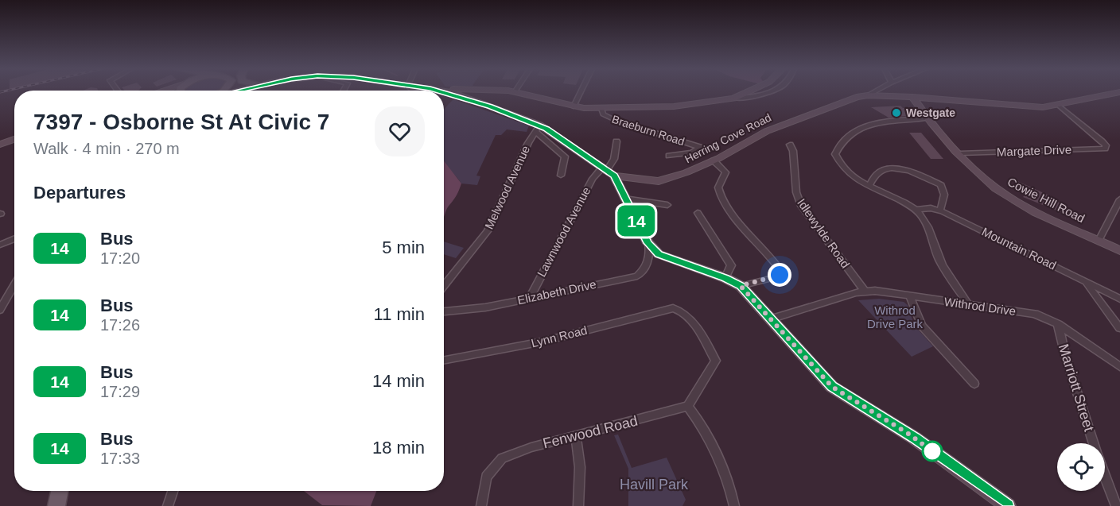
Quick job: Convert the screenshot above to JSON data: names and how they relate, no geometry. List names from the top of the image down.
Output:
{
  "streets": {
    "main road": ["Herring Cove Road", "Cowie Hill Road"],
    "street": [
      "Braeburn Road",
      "Margate Drive",
      "Melwood Avenue",
      "Lawnwood Avenue",
      "Idlewylde Road",
      "Mountain Road",
      "Elizabeth Drive",
      "Withrod Drive",
      "Lynn Road",
      "Marriott Street",
      "Fenwood Road"
    ]
  },
  "crossings": [
    ["Herring Cove Road", "Margate Drive"],
    ["Herring Cove Road", "Melwood Avenue"],
    ["Herring Cove Road", "Cowie Hill Road"],
    ["Herring Cove Road", "Lawnwood Avenue"],
    ["Margate Drive", "Cowie Hill Road"],
    ["Lawnwood Avenue", "Elizabeth Drive"],
    ["Idlewylde Road", "Withrod Drive"],
    ["Withrod Drive", "Marriott Street"],
    ["Lynn Road", "Fenwood Road"]
  ],
  "parks": ["Withrod Drive Park", "Havill Park"],
  "places": ["Westgate"],
  "lines": ["bus line 14"],
  "page": {
    "on_map": "14",
    "heading": [
      ["7397 - Osborne St At Civic 7", "Walk · 4 min · 270 m"],
      "Departures"
    ],
    "list": [
      {
        "mark": "14",
        "name": "Bus",
        "note": "17:20",
        "value": "5 min"
      },
      {
        "mark": "14",
        "name": "Bus",
        "note": "17:26",
        "value": "11 min"
      },
      {
        "mark": "14",
        "name": "Bus",
        "note": "17:29",
        "value": "14 min"
      },
      {
        "mark": "14",
        "name": "Bus",
        "note": "17:33",
        "value": "18 min"
      }
    ]
  }
}
